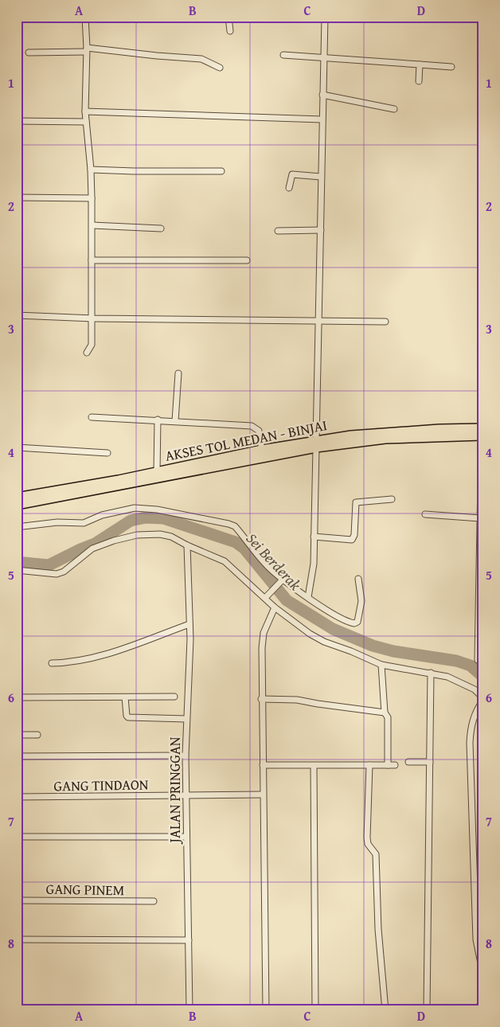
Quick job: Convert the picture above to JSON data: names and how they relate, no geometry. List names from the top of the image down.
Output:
{
  "streets": {
    "main road": ["AKSES TOL MEDAN - BINJAI"],
    "street": ["GANG TINDAON", "JALAN PRINGGAN", "GANG PINEM"]
  },
  "crossings": [
    ["GANG TINDAON", "JALAN PRINGGAN"]
  ],
  "water": ["Sei Berderak"],
  "grid": {
    "columns": [
      "A",
      "B",
      "C",
      "D"
    ],
    "rows": [
      "1",
      "2",
      "3",
      "4",
      "5",
      "6",
      "7",
      "8"
    ]
  }
}
